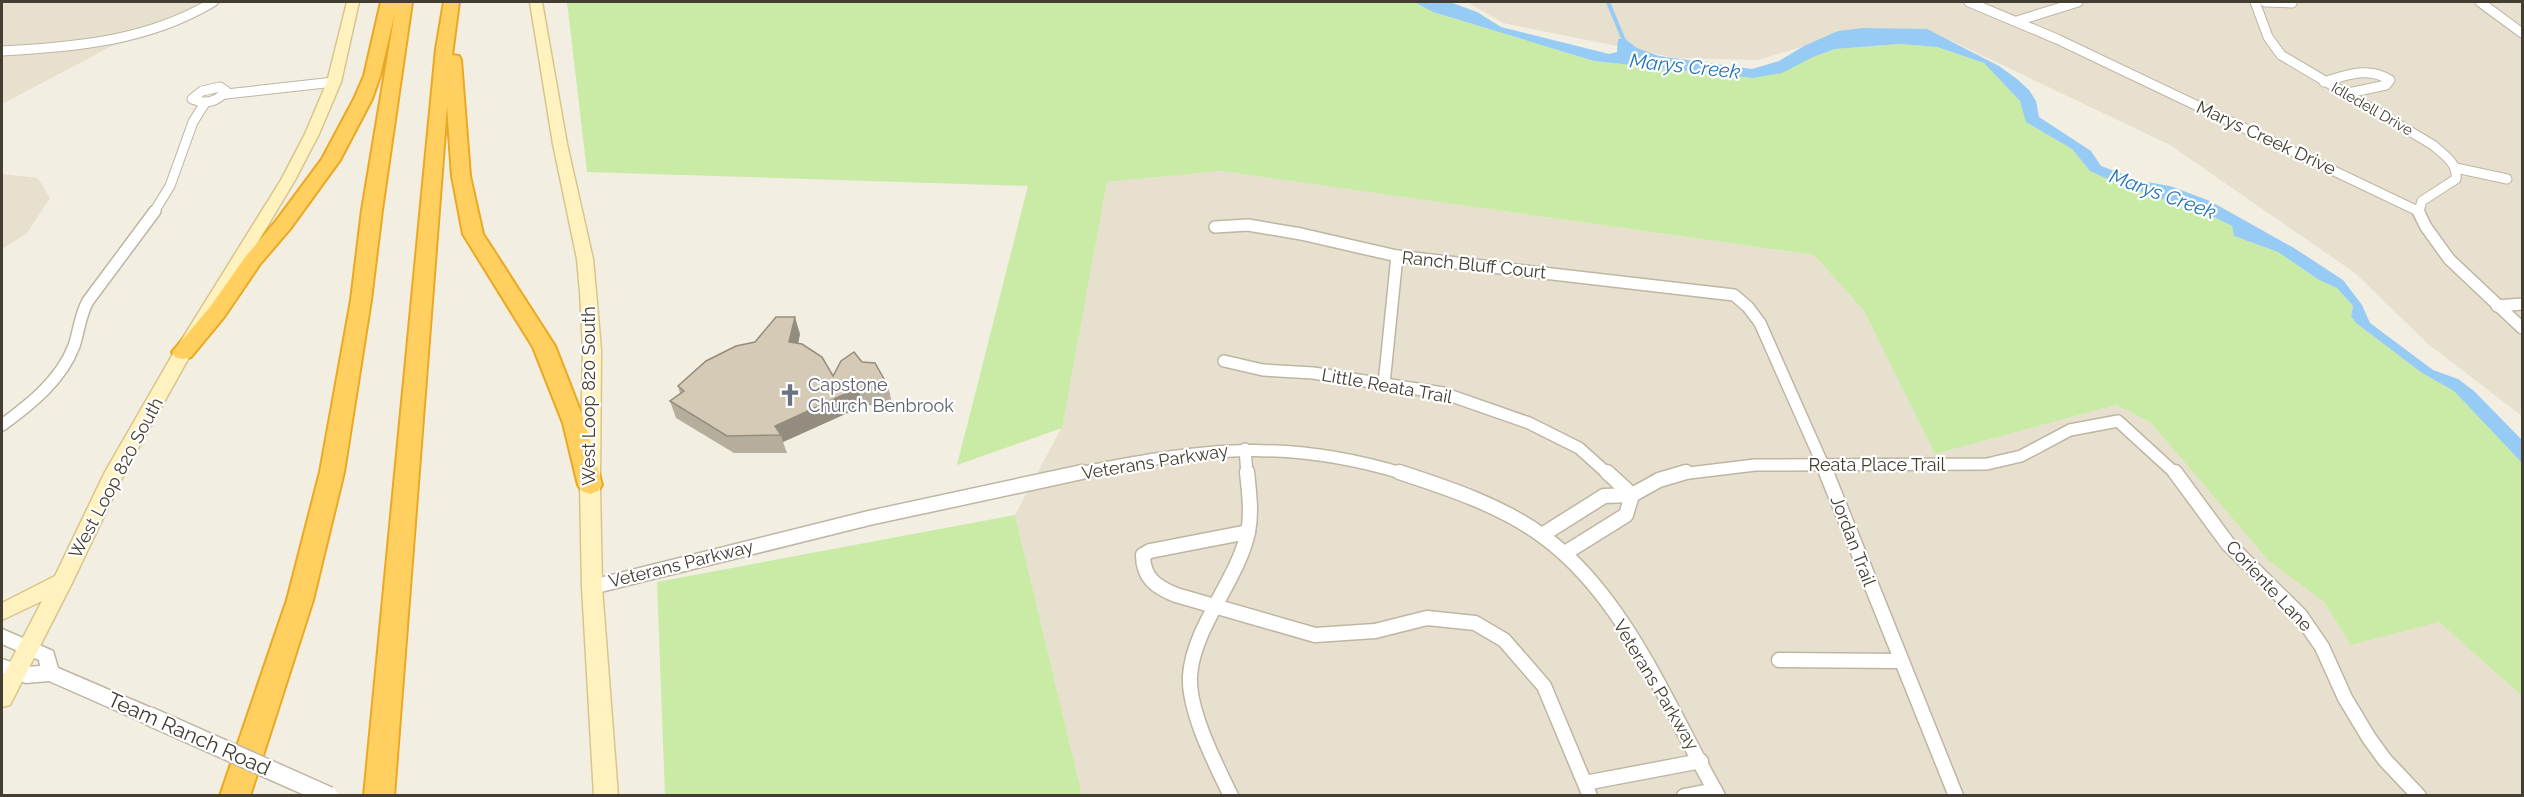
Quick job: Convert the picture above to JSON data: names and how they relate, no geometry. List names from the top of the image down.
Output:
{
  "streets": {
    "main road": ["West Loop 820 South"],
    "street": [
      "Idledell Drive",
      "Marys Creek Drive",
      "Ranch Bluff Court",
      "Little Reata Trail",
      "Veterans Parkway",
      "Reata Place Trail",
      "Jordan Trail",
      "Coriente Lane",
      "Team Ranch Road"
    ]
  },
  "crossings": [
    ["Ranch Bluff Court", "Jordan Trail"],
    ["Little Reata Trail", "Reata Place Trail"],
    ["West Loop 820 South", "Veterans Parkway"],
    ["West Loop 820 South", "Team Ranch Road"],
    ["Veterans Parkway", "Reata Place Trail"],
    ["Reata Place Trail", "Jordan Trail"],
    ["Reata Place Trail", "Coriente Lane"]
  ],
  "water": ["Marys Creek"],
  "places": {
    "church": ["Capstone Church Benbrook"]
  }
}
